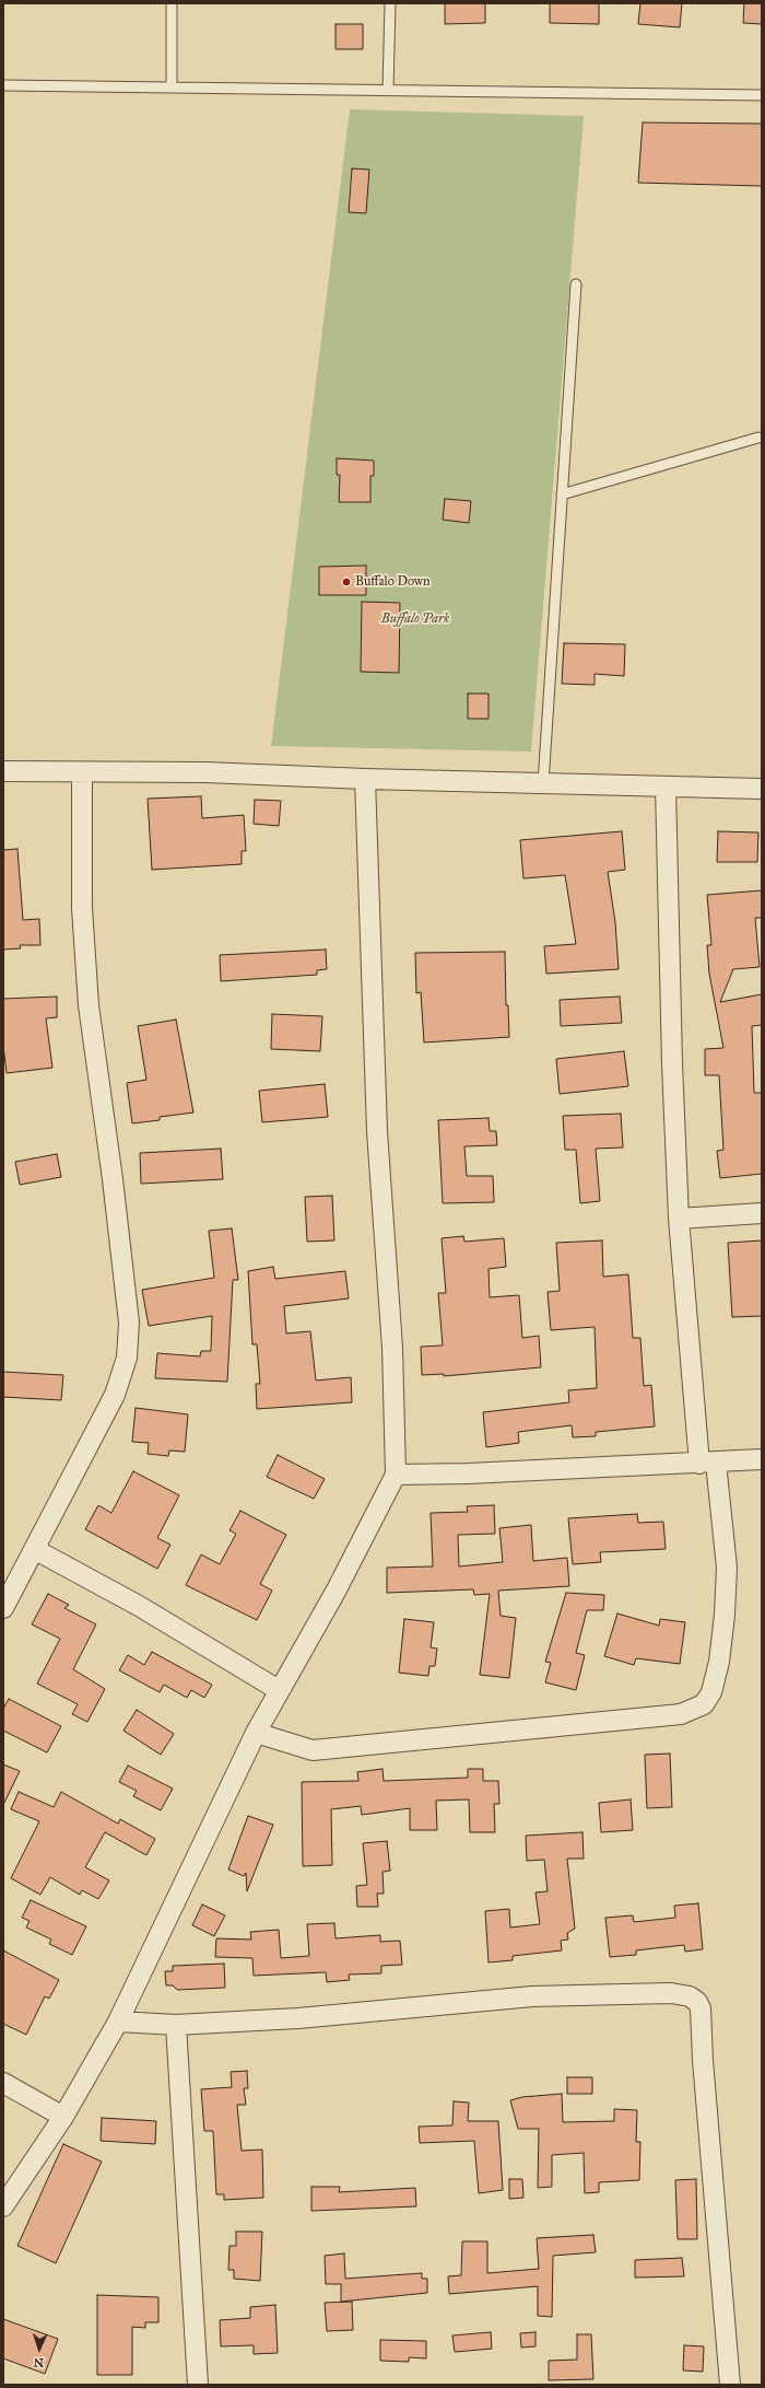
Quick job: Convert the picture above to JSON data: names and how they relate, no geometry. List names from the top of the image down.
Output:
{
  "parks": ["Buffalo Park"],
  "places": ["Buffalo Down"],
  "north": "bottom"
}
